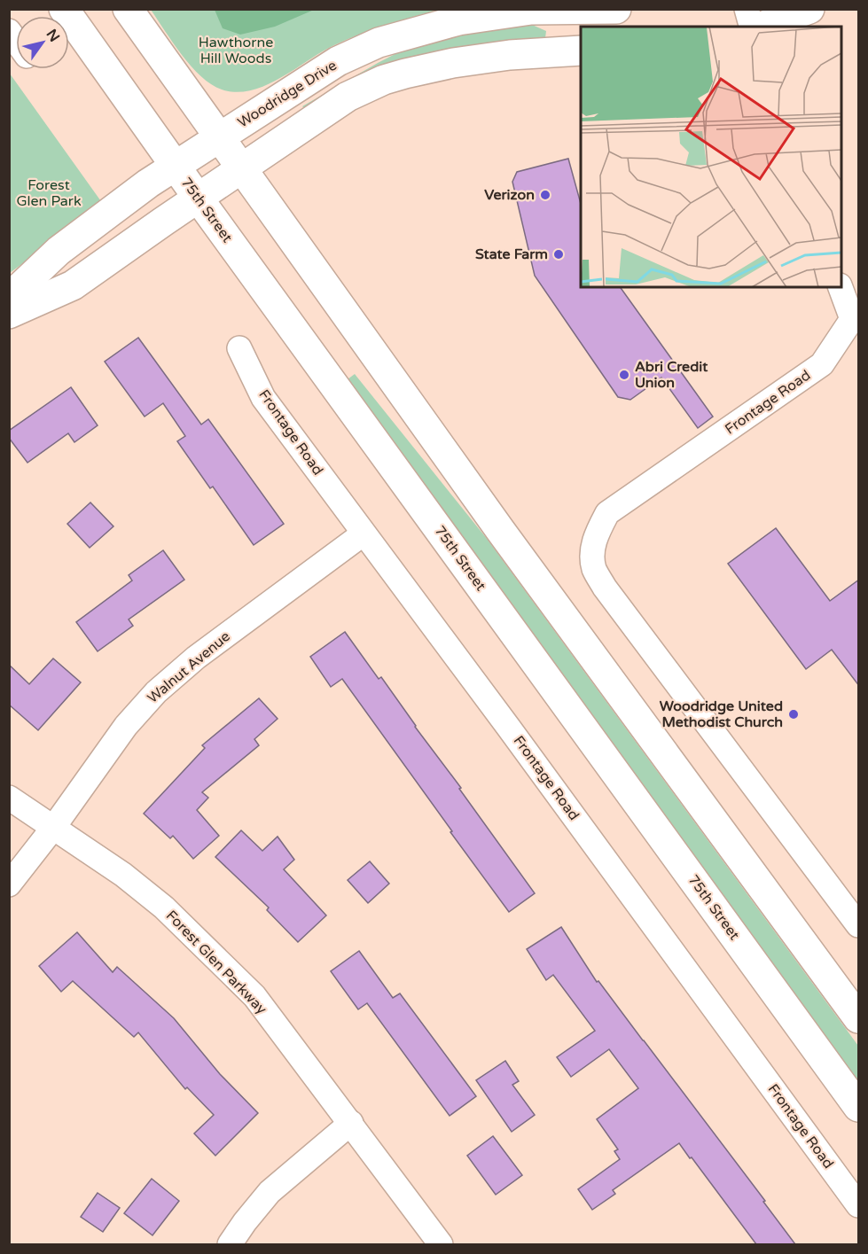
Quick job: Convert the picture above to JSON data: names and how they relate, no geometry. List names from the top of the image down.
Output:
{
  "streets": {
    "main road": ["Woodridge Drive", "75th Street"],
    "street": ["Frontage Road", "Walnut Avenue", "Forest Glen Parkway"]
  },
  "crossings": [
    ["Woodridge Drive", "75th Street"],
    ["Frontage Road", "Walnut Avenue"],
    ["Walnut Avenue", "Forest Glen Parkway"]
  ],
  "parks": ["Hawthorne Hill Woods", "Forest Glen Park"],
  "places": [
    "Verizon",
    "State Farm",
    "Abri Credit Union",
    "Woodridge United Methodist Church"
  ],
  "north": "top right"
}
